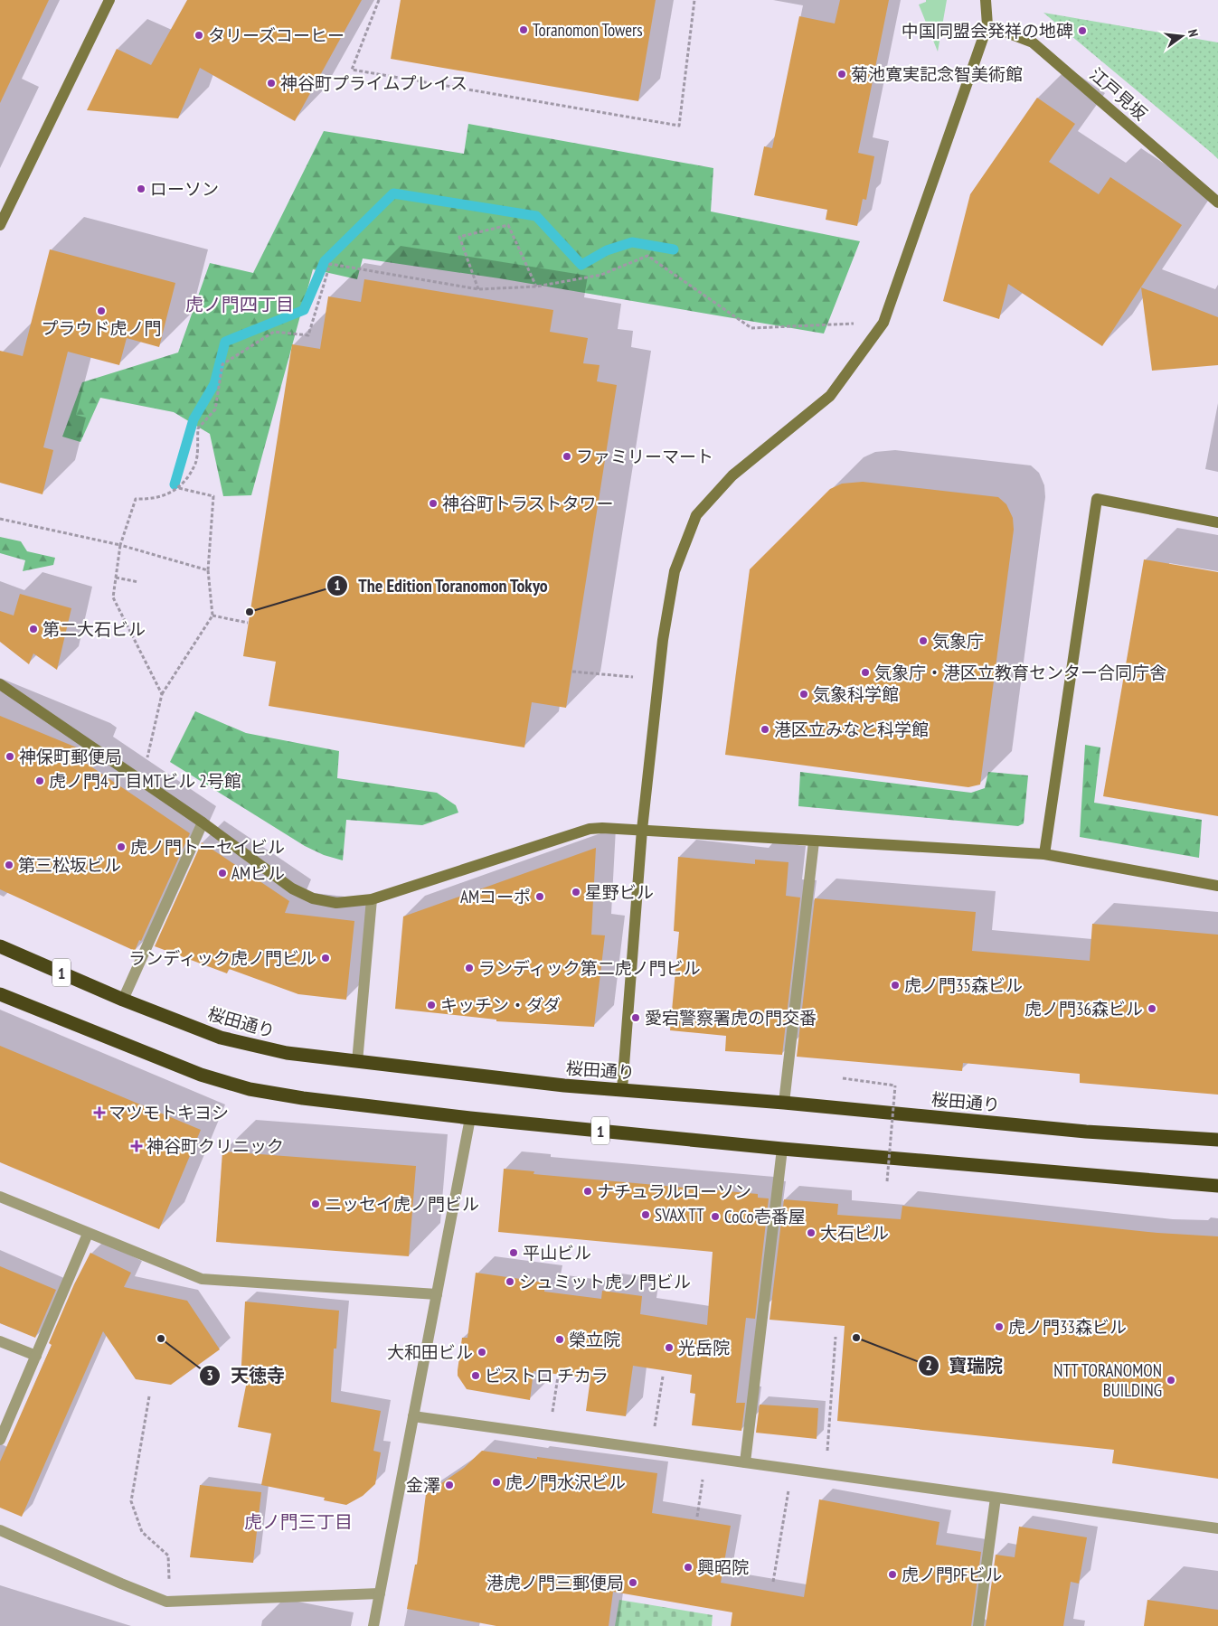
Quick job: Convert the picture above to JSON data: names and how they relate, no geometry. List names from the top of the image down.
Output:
{
  "streets": {
    "highway": ["1", "桜田通り"],
    "street": ["江戸見坂"]
  },
  "districts": ["虎ノ門四丁目", "虎ノ門三丁目"],
  "places": {
    "other": [
      "Toranomon Towers",
      "中国同盟会発祥の地碑",
      "タリーズコーヒー",
      "菊池寛実記念智美術館",
      "神谷町プライムプレイス",
      "ローソン",
      "プラウド虎ノ門",
      "ファミリーマート",
      "神谷町トラストタワー",
      "The Edition Toranomon Tokyo",
      "第二大石ビル",
      "気象庁",
      "気象庁・港区立教育センター合同庁舎",
      "気象科学館",
      "港区立みなと科学館",
      "神保町郵便局",
      "虎ノ門4丁目MTビル 2号館",
      "虎ノ門トーセイビル",
      "第三松坂ビル",
      "AMビル",
      "星野ビル",
      "AMコーポ",
      "ランディック虎ノ門ビル",
      "ランディック第二虎ノ門ビル",
      "虎ノ門35森ビル",
      "キッチン・ダダ",
      "虎ノ門36森ビル",
      "愛宕警察署虎の門交番",
      "ナチュラルローソン",
      "ニッセイ虎ノ門ビル",
      "SVAX TT",
      "CoCo壱番屋",
      "大石ビル",
      "平山ビル",
      "シュミット虎ノ門ビル",
      "虎ノ門33森ビル",
      "寶瑞院",
      "天徳寺",
      "榮立院",
      "光岳院",
      "大和田ビル",
      "ビストロ チカラ",
      "NTT TORANOMON BUILDING",
      "虎ノ門水沢ビル",
      "金澤",
      "興昭院",
      "虎ノ門PFビル",
      "港虎ノ門三郵便局"
    ],
    "health": ["マツモトキヨシ", "神谷町クリニック"]
  },
  "north": "right"
}
